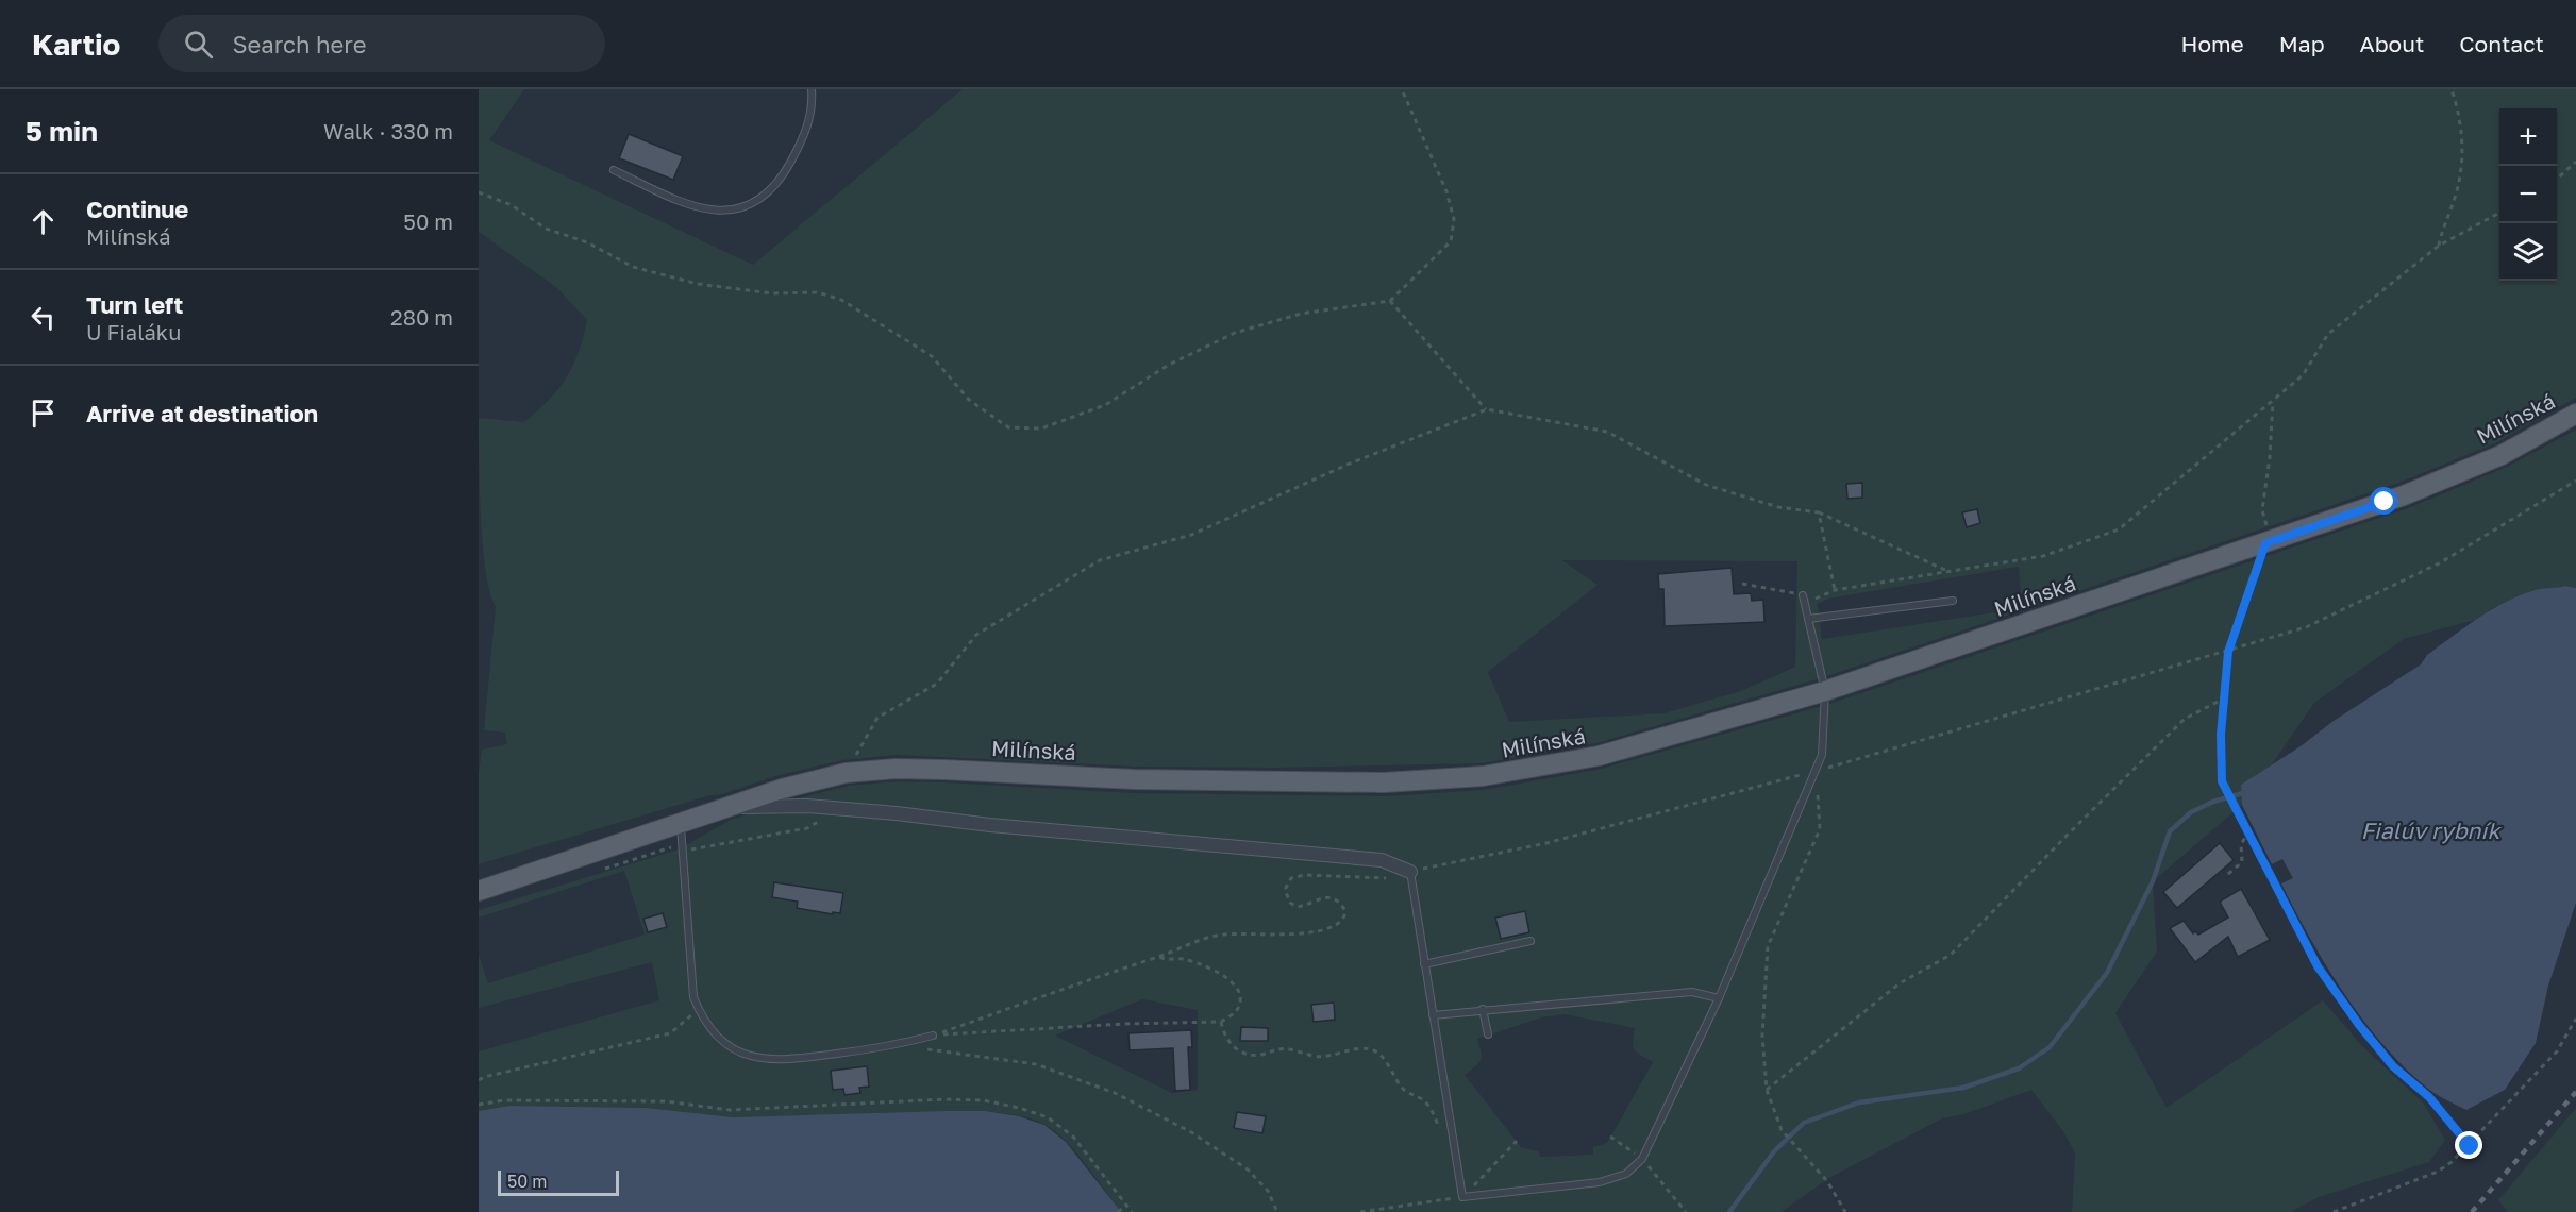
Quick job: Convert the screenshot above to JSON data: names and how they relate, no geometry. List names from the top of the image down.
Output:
{
  "streets": {
    "main road": ["Milínská"]
  },
  "water": ["Fialúv rybník"],
  "scale_bar": "50 m",
  "page": {
    "header": "Kartio",
    "search": "Search here",
    "nav": [
      "Home",
      "Map",
      "About",
      "Contact"
    ],
    "heading": ["5 min", "Walk · 330 m"],
    "map_buttons": ["+", "−"],
    "list": [
      ["Continue", "Milínská", "50 m"],
      ["Turn left", "U Fialáku", "280 m"],
      "Arrive at destination"
    ],
    "scale": "50 m"
  }
}
